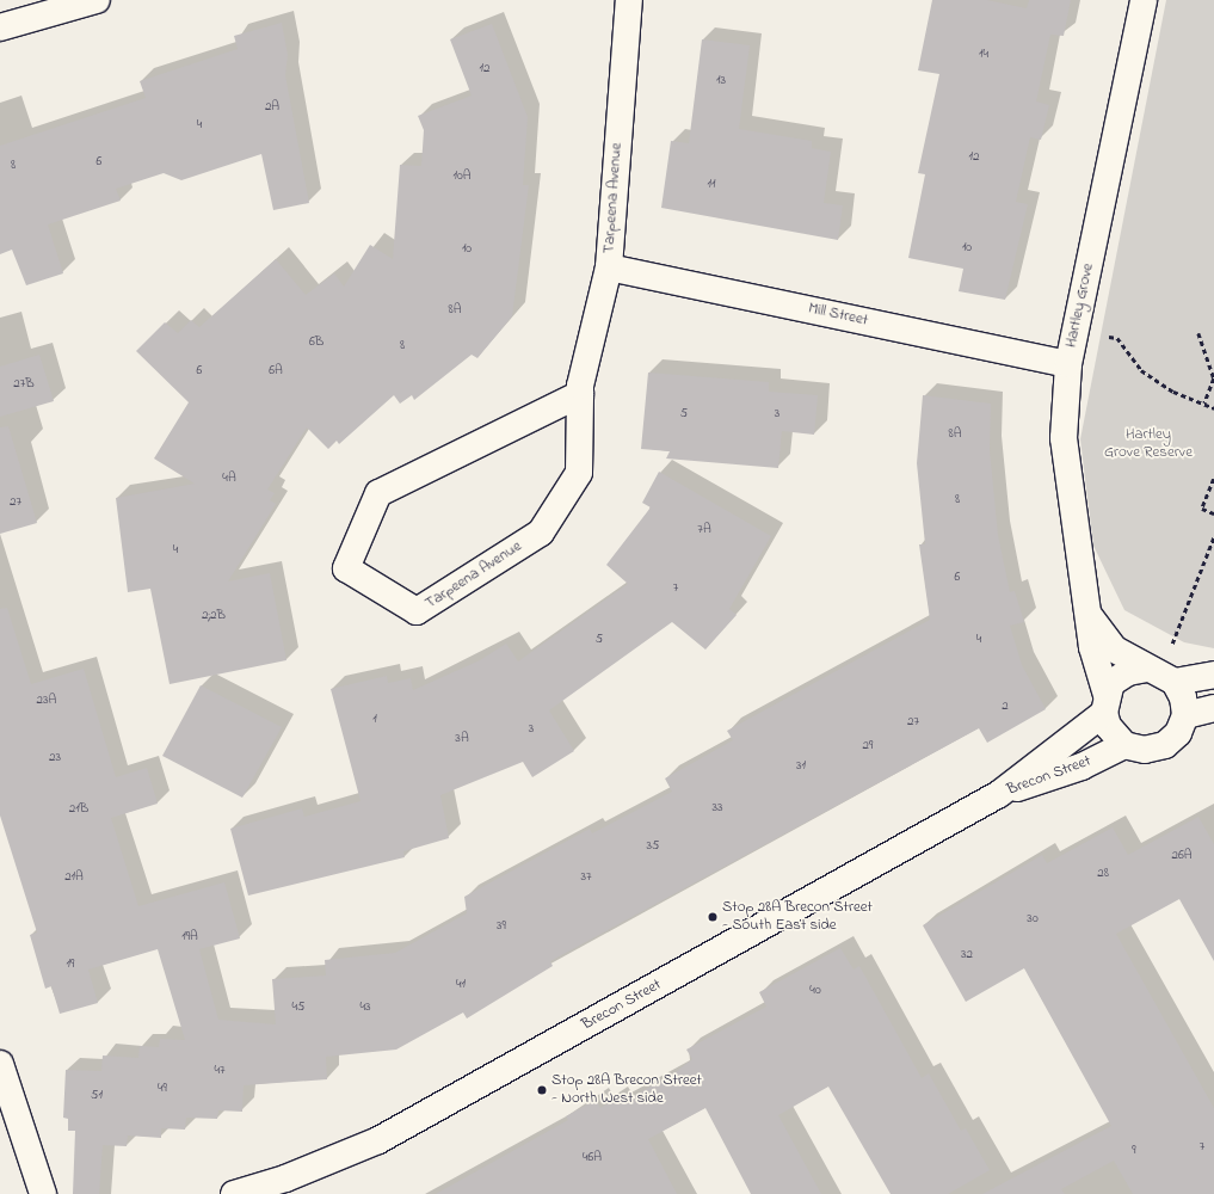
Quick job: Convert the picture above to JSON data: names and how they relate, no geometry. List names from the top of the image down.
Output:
{
  "streets": {
    "street": [
      "Tarpeena Avenue",
      "Hartley Grove",
      "Mill Street",
      "Brecon Street"
    ]
  },
  "crossings": [
    ["Tarpeena Avenue", "Mill Street"],
    ["Hartley Grove", "Mill Street"],
    ["Hartley Grove", "Brecon Street"]
  ],
  "parks": ["Hartley Grove Reserve"],
  "places": ["Stop 28A Brecon Street - South East side", "Stop 28A Brecon Street - North West side"],
  "house_numbers": [
    "14",
    "12",
    "13",
    "2A",
    "4",
    "12",
    "6",
    "8",
    "10A",
    "11",
    "10",
    "10",
    "8A",
    "6B",
    "8",
    "6",
    "6A",
    "27B",
    "5",
    "3",
    "8A",
    "4A",
    "8",
    "27",
    "7A",
    "4",
    "6",
    "7",
    "2;2B",
    "5",
    "4",
    "23A",
    "2",
    "1",
    "27",
    "3",
    "3A",
    "29",
    "23",
    "31",
    "33",
    "21B",
    "35",
    "26A",
    "28",
    "21A",
    "37",
    "30",
    "39",
    "19A",
    "32",
    "19",
    "41",
    "40",
    "45",
    "43",
    "47",
    "49",
    "51",
    "7",
    "9",
    "46A"
  ]
}
